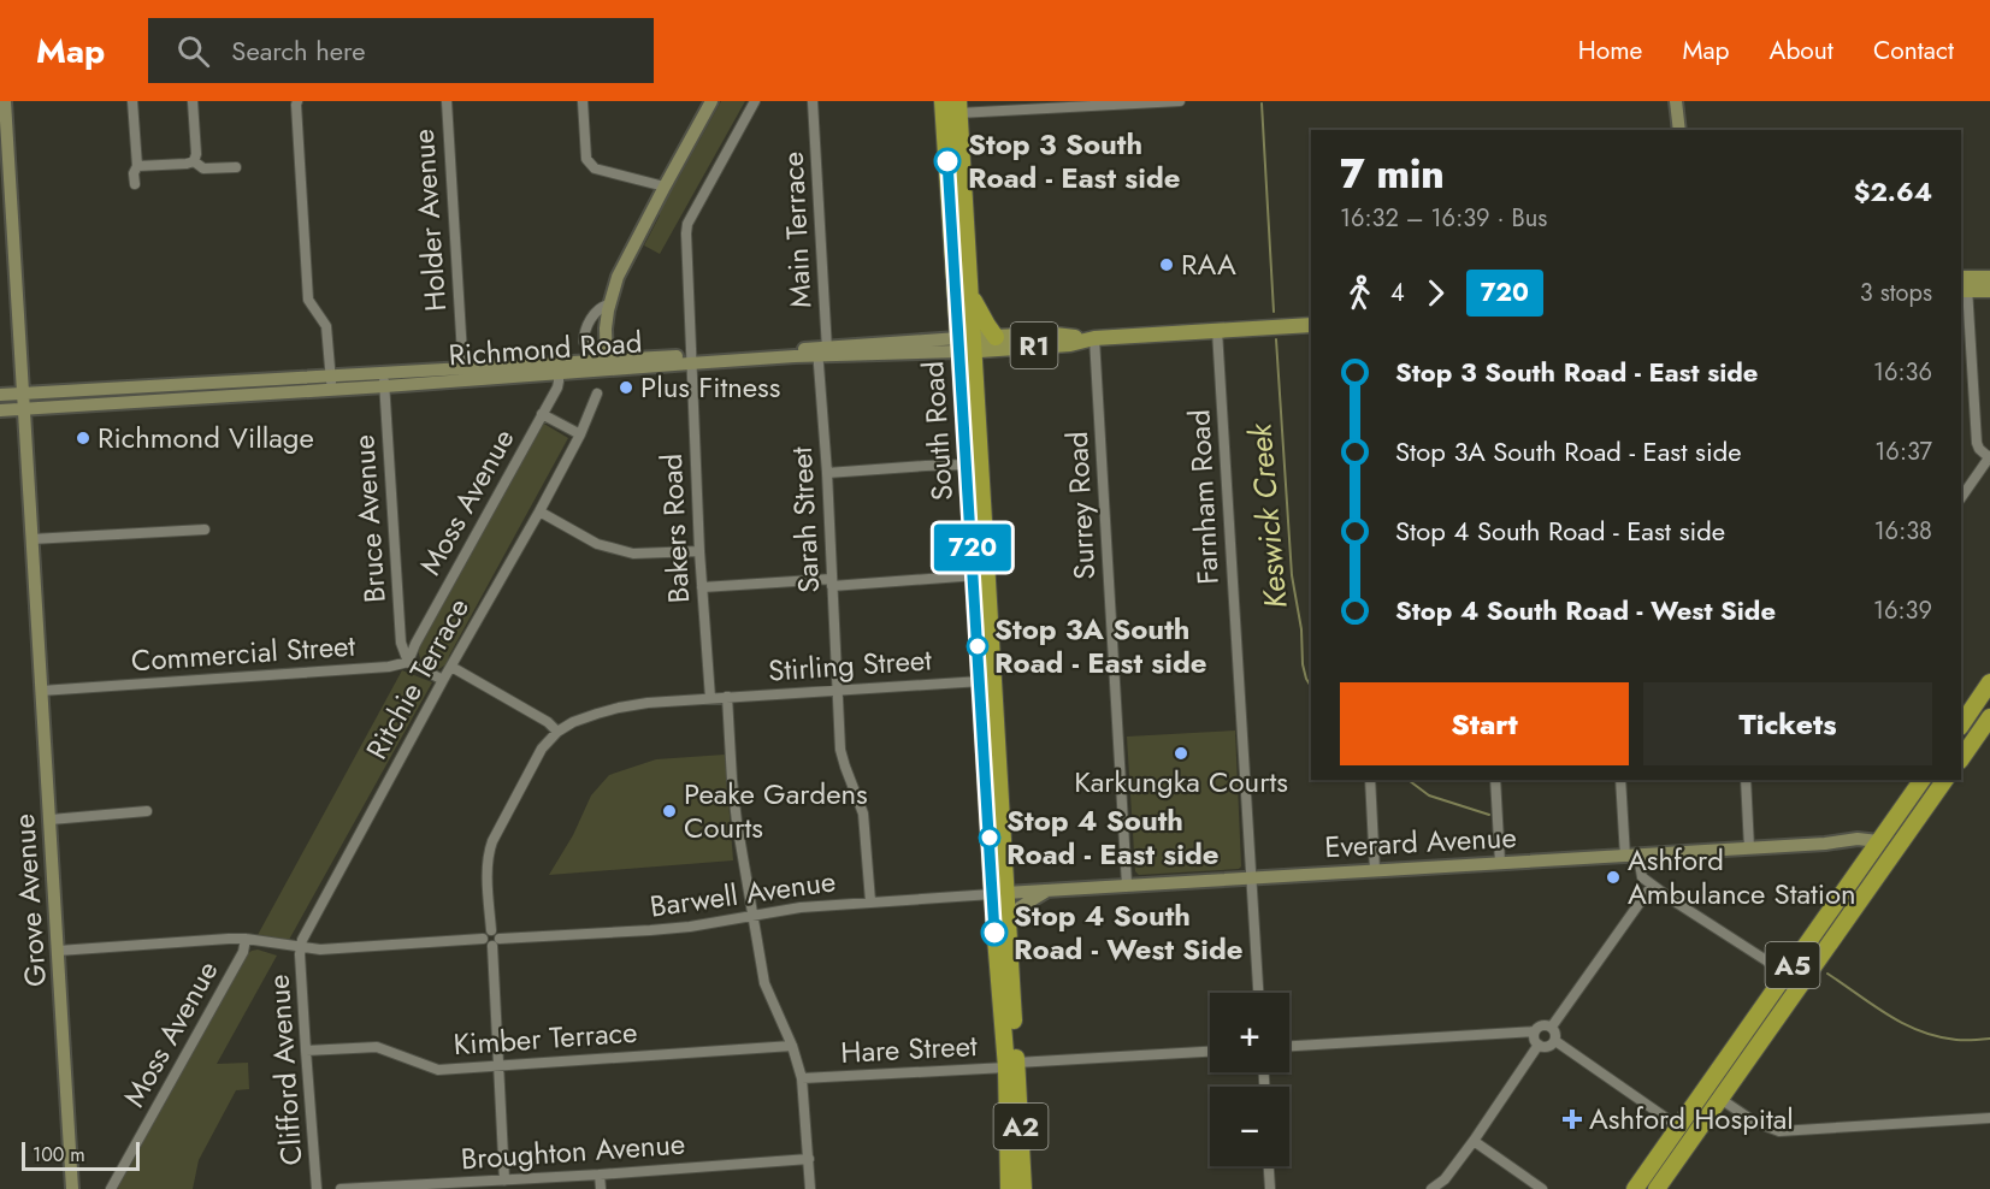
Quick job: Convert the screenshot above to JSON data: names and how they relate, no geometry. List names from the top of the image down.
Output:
{
  "streets": {
    "highway": ["South Road", "A5", "A2"],
    "main road": ["R1", "Richmond Road"],
    "street": [
      "Holder Avenue",
      "Main Terrace",
      "Farnham Road",
      "Moss Avenue",
      "Surrey Road",
      "Bruce Avenue",
      "Sarah Street",
      "Bakers Road",
      "Commercial Street",
      "Stirling Street",
      "Ritchie Terrace",
      "Everard Avenue",
      "Barwell Avenue",
      "Grove Avenue",
      "Kimber Terrace",
      "Hare Street",
      "Clifford Avenue",
      "Broughton Avenue"
    ]
  },
  "crossings": [
    ["Holder Avenue", "Richmond Road"],
    ["Main Terrace", "Richmond Road"],
    ["Main Terrace", "Sarah Street"],
    ["Richmond Road", "South Road"],
    ["Richmond Road", "Farnham Road"],
    ["Richmond Road", "Moss Avenue"],
    ["Richmond Road", "Surrey Road"],
    ["Richmond Road", "Bruce Avenue"],
    ["Richmond Road", "Sarah Street"],
    ["Richmond Road", "Bakers Road"],
    ["Richmond Road", "Grove Avenue"],
    ["South Road", "Stirling Street"],
    ["South Road", "Everard Avenue"],
    ["South Road", "Barwell Avenue"],
    ["South Road", "Hare Street"],
    ["Farnham Road", "Everard Avenue"],
    ["Moss Avenue", "Bruce Avenue"],
    ["Moss Avenue", "Commercial Street"],
    ["Surrey Road", "Everard Avenue"],
    ["Bruce Avenue", "Commercial Street"],
    ["Sarah Street", "Stirling Street"],
    ["Sarah Street", "Barwell Avenue"],
    ["Bakers Road", "Stirling Street"],
    ["Commercial Street", "Grove Avenue"],
    ["Ritchie Terrace", "Clifford Avenue"],
    ["Everard Avenue", "Barwell Avenue"],
    ["Everard Avenue", "A5"],
    ["Kimber Terrace", "Clifford Avenue"]
  ],
  "water": ["Keswick Creek"],
  "places": {
    "other": [
      "Stop 3 South Road - East side",
      "RAA",
      "Plus Fitness",
      "Richmond Village",
      "Stop 3A South Road - East side",
      "Karkungka Courts",
      "Peake Gardens Courts",
      "Stop 4 South Road - East side",
      "Ashford Ambulance Station",
      "Stop 4 South Road - West Side"
    ],
    "health": ["Ashford Hospital"]
  },
  "lines": ["bus line 720"],
  "scale_bar": "100 m",
  "page": {
    "header": "Map",
    "search": "Search here",
    "nav": [
      "Home",
      "Map",
      "About",
      "Contact"
    ],
    "on_map": "720",
    "heading": ["7 min", "16:32 – 16:39 · Bus", "$2.64"],
    "legs": ["4", "720", "3 stops"],
    "list": [
      {
        "name": "Stop 3 South Road - East side",
        "value": "16:36"
      },
      {
        "name": "Stop 3A South Road - East side",
        "value": "16:37"
      },
      {
        "name": "Stop 4 South Road - East side",
        "value": "16:38"
      },
      {
        "name": "Stop 4 South Road - West Side",
        "value": "16:39"
      }
    ],
    "buttons": ["Start", "Tickets"],
    "map_buttons": ["+", "−"],
    "scale": "100 m"
  }
}
